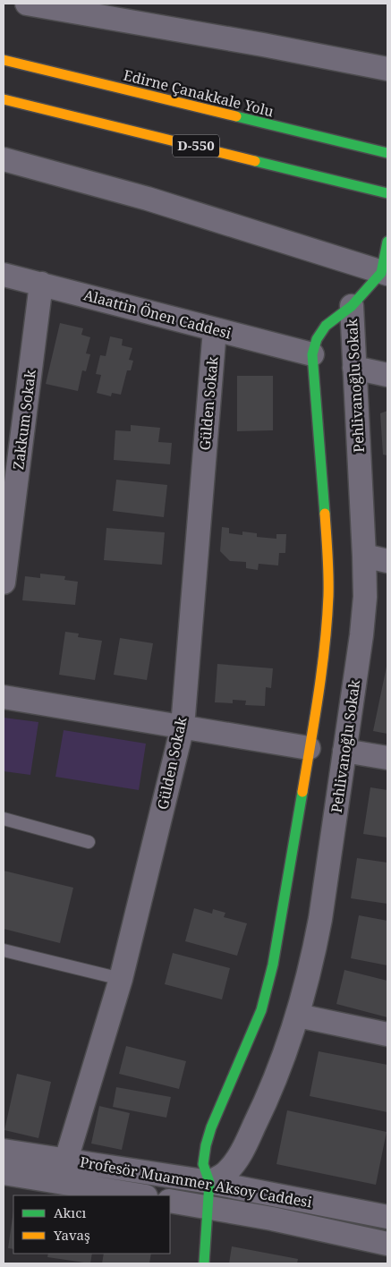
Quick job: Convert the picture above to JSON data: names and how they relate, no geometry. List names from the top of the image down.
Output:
{
  "streets": {
    "main road": ["Edirne Çanakkale Yolu", "D-550", "Pehlivanoğlu Sokak"],
    "street": [
      "Alaattin Önen Caddesi",
      "Gülden Sokak",
      "Zakkum Sokak",
      "Profesör Muammer Aksoy Caddesi"
    ]
  },
  "crossings": [
    ["Alaattin Önen Caddesi", "Pehlivanoğlu Sokak"],
    ["Alaattin Önen Caddesi", "Gülden Sokak"],
    ["Alaattin Önen Caddesi", "Zakkum Sokak"],
    ["Pehlivanoğlu Sokak", "Profesör Muammer Aksoy Caddesi"],
    ["Gülden Sokak", "Profesör Muammer Aksoy Caddesi"]
  ],
  "legend": ["Akıcı", "Yavaş"]
}
